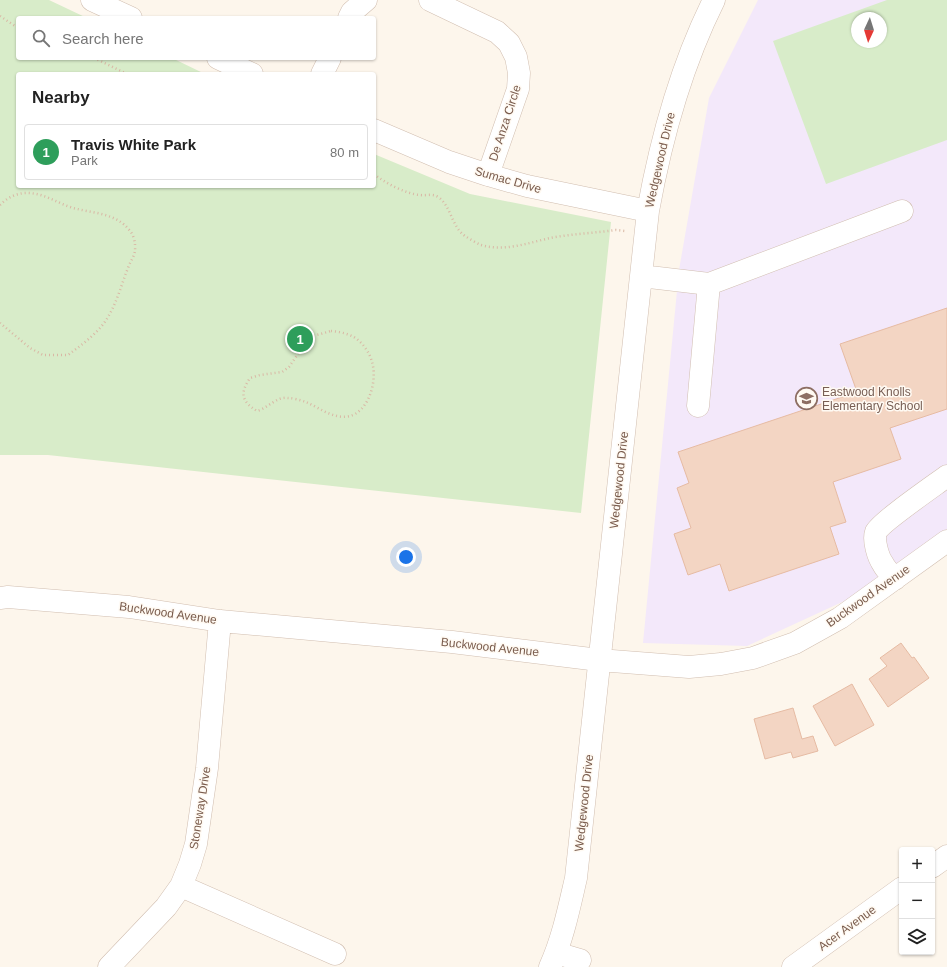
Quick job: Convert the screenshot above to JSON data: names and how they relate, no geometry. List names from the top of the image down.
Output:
{
  "streets": {
    "street": [
      "De Anza Circle",
      "Wedgewood Drive",
      "Sumac Drive",
      "Buckwood Avenue",
      "Stoneway Drive",
      "Acer Avenue"
    ]
  },
  "crossings": [
    ["De Anza Circle", "Sumac Drive"],
    ["Wedgewood Drive", "Sumac Drive"],
    ["Wedgewood Drive", "Buckwood Avenue"],
    ["Buckwood Avenue", "Stoneway Drive"]
  ],
  "places": {
    "school or university": ["Eastwood Knolls Elementary School"]
  },
  "north": "bottom",
  "page": {
    "search": "Search here",
    "heading": "Nearby",
    "list": [
      {
        "mark": "1",
        "name": "Travis White Park",
        "note": "Park",
        "value": "80 m"
      }
    ],
    "pins": "1",
    "map_buttons": ["+", "−"]
  }
}
